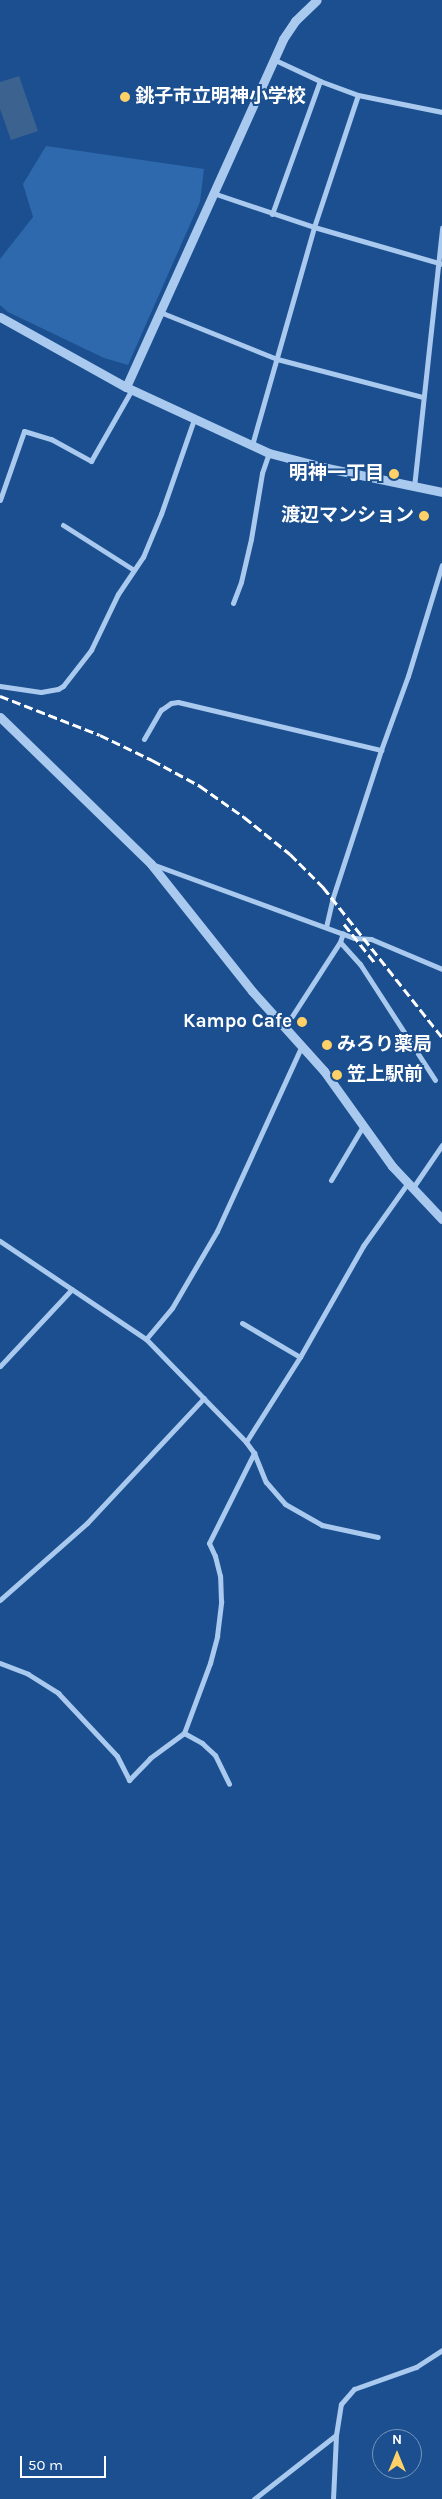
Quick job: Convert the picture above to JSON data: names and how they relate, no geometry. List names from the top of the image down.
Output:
{
  "places": [
    "銚子市立明神小学校",
    "明神一丁目",
    "渡辺マンション",
    "Kampo Cafe",
    "みろり薬局",
    "笠上駅前"
  ],
  "scale_bar": "50 m",
  "north": "top"
}
